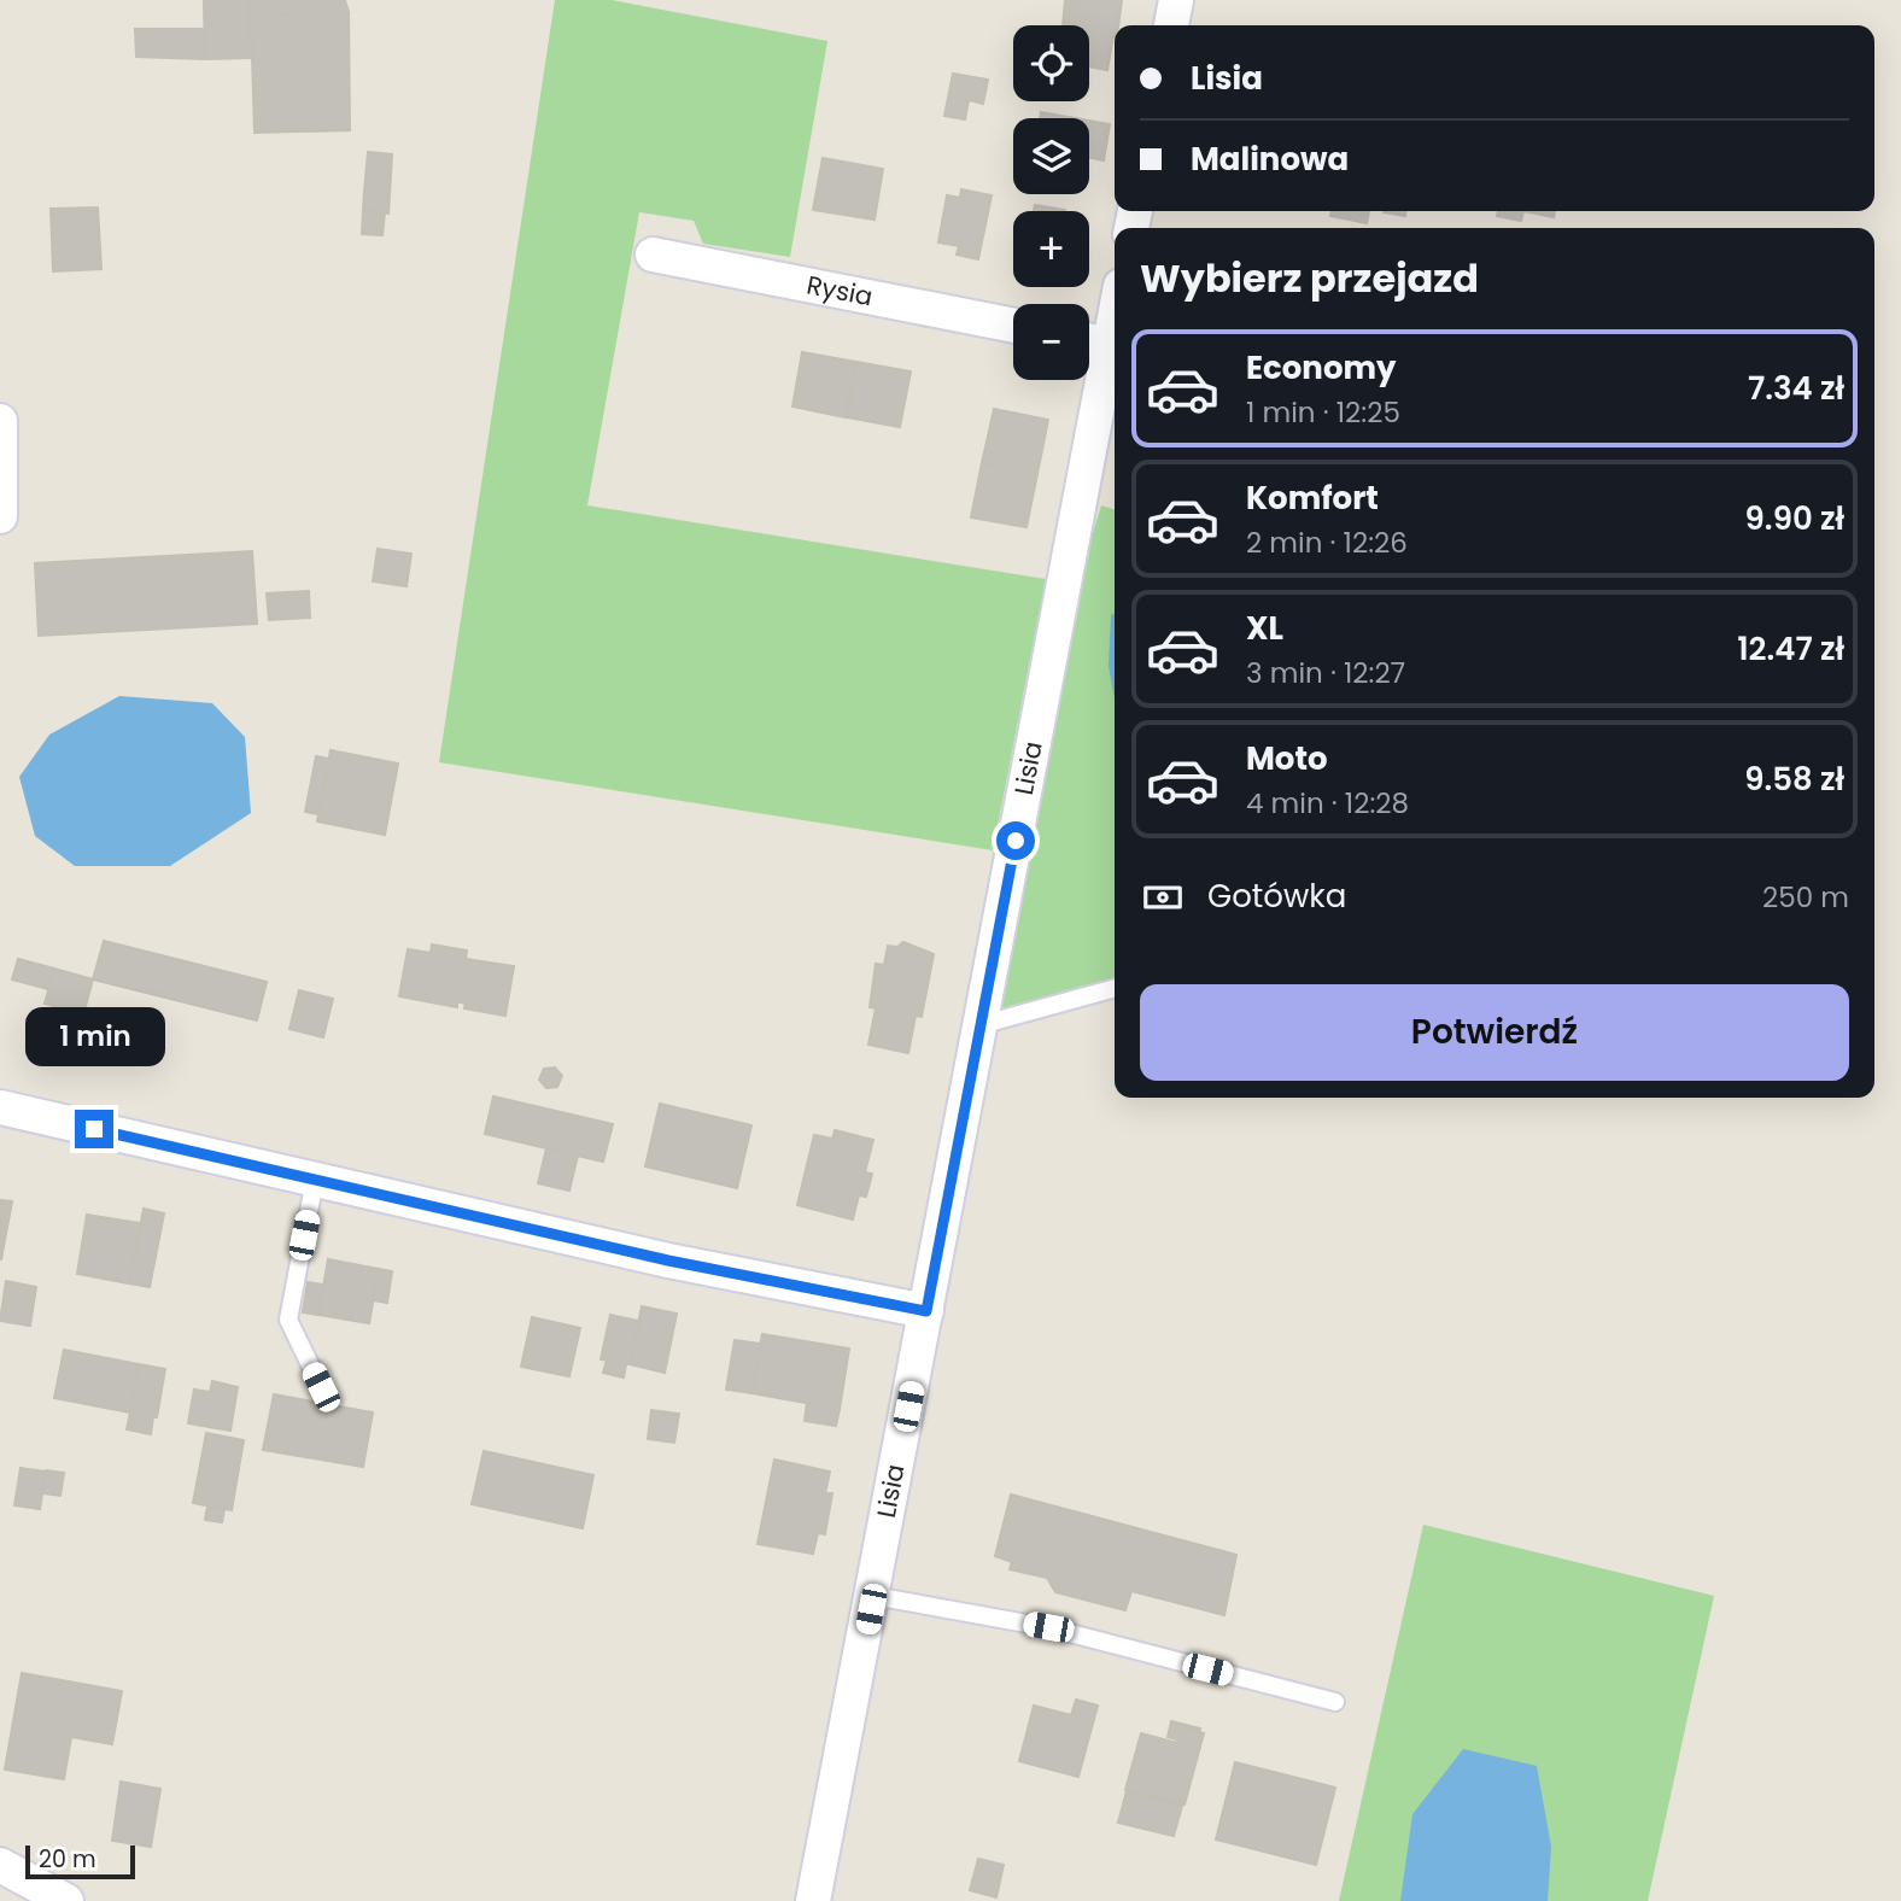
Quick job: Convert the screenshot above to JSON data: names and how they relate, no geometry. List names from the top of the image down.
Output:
{
  "streets": {
    "street": ["Rysia", "Lisia"]
  },
  "scale_bar": "20 m",
  "page": {
    "map_buttons": ["+", "−"],
    "banner": ["Lisia", "Malinowa"],
    "heading": "Wybierz przejazd",
    "list": [
      {
        "name": "Economy",
        "note": "1 min · 12:25",
        "value": "7.34 zł"
      },
      {
        "name": "Komfort",
        "note": "2 min · 12:26",
        "value": "9.90 zł"
      },
      {
        "name": "XL",
        "note": "3 min · 12:27",
        "value": "12.47 zł"
      },
      {
        "name": "Moto",
        "note": "4 min · 12:28",
        "value": "9.58 zł"
      }
    ],
    "pay": ["Gotówka", "250 m"],
    "buttons": "Potwierdź",
    "bubble": "1 min",
    "scale": "20 m"
  }
}
